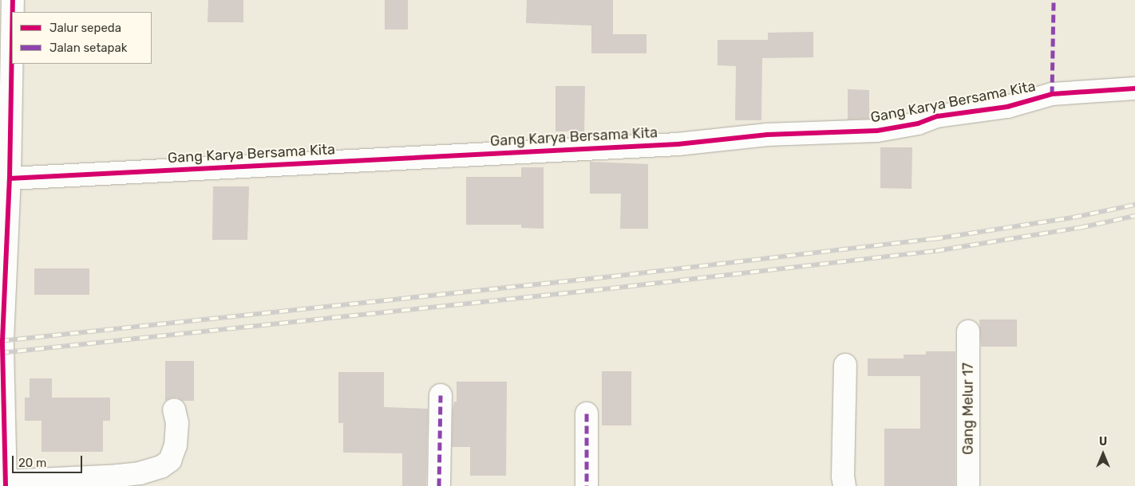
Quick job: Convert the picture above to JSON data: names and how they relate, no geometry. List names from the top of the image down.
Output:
{
  "streets": {
    "street": ["Gang Karya Bersama Kita", "Gang Melur 17"]
  },
  "legend": ["Jalur sepeda", "Jalan setapak"],
  "scale_bar": "20 m",
  "north": "top"
}
